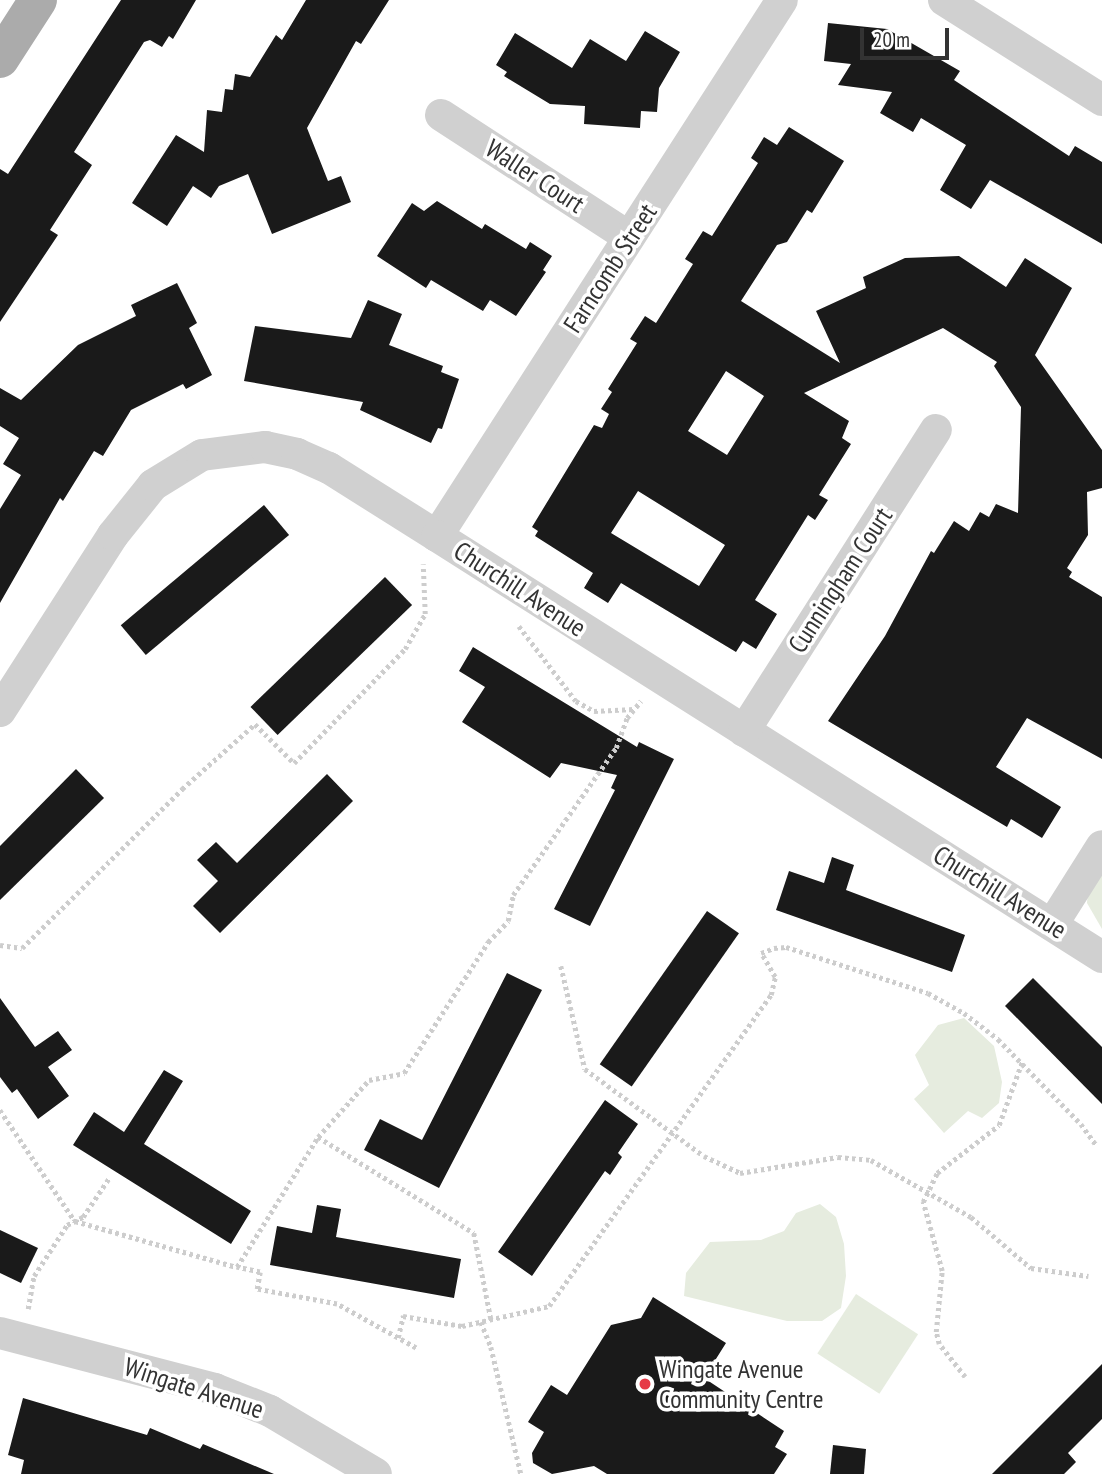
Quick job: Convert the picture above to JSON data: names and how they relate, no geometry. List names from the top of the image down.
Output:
{
  "streets": {
    "street": [
      "Waller Court",
      "Farncomb Street",
      "Cunningham Court",
      "Churchill Avenue",
      "Wingate Avenue"
    ]
  },
  "crossings": [
    ["Waller Court", "Farncomb Street"],
    ["Farncomb Street", "Churchill Avenue"],
    ["Cunningham Court", "Churchill Avenue"]
  ],
  "places": ["Wingate Avenue Community Centre"],
  "scale_bar": "20 m"
}
